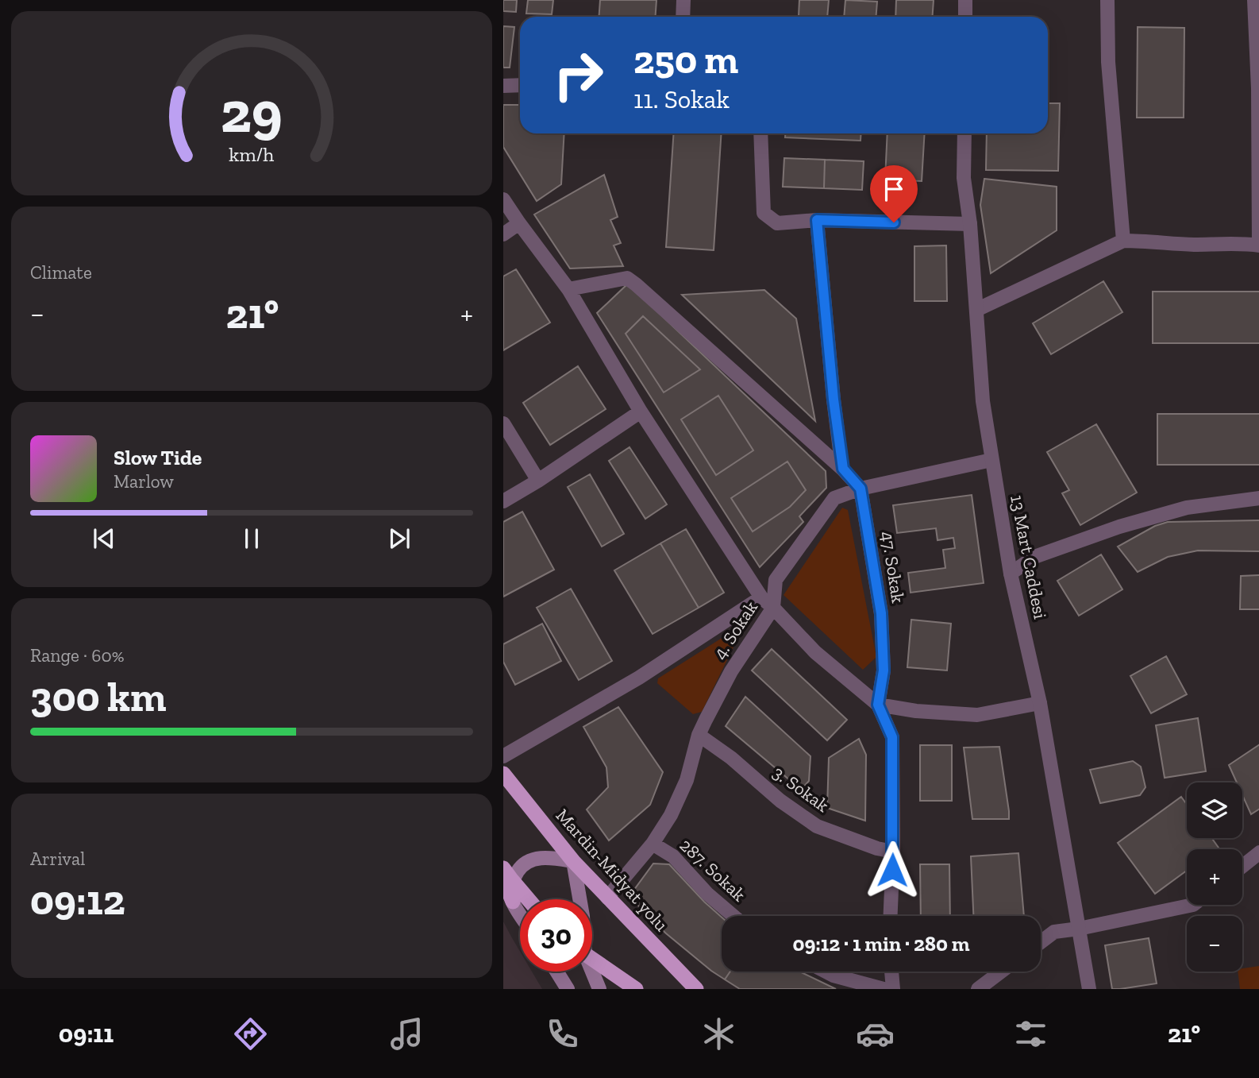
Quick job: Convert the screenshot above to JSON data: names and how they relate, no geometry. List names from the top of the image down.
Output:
{
  "streets": {
    "highway": ["Mardin-Midyat yolu"],
    "street": [
      "13 Mart Caddesi",
      "47. Sokak",
      "4. Sokak",
      "3. Sokak",
      "287. Sokak"
    ]
  },
  "crossings": [
    ["13 Mart Caddesi", "4. Sokak"],
    ["47. Sokak", "4. Sokak"],
    ["4. Sokak", "3. Sokak"],
    ["4. Sokak", "Mardin-Midyat yolu"],
    ["4. Sokak", "287. Sokak"]
  ],
  "page": {
    "turn": ["250 m", "11. Sokak"],
    "tile": [
      "Climate",
      ["Range · 60%", "300 km"],
      ["Arrival", "09:12"]
    ],
    "heat": ["−", "21°", "+"],
    "song": ["Slow Tide", "Marlow"],
    "map_buttons": ["+", "−"],
    "limit": "30",
    "trip": "09:12 · 1 min · 280 m",
    "tabs": ["09:11", "21°"],
    "gauge": ["29", "km/h"]
  }
}
